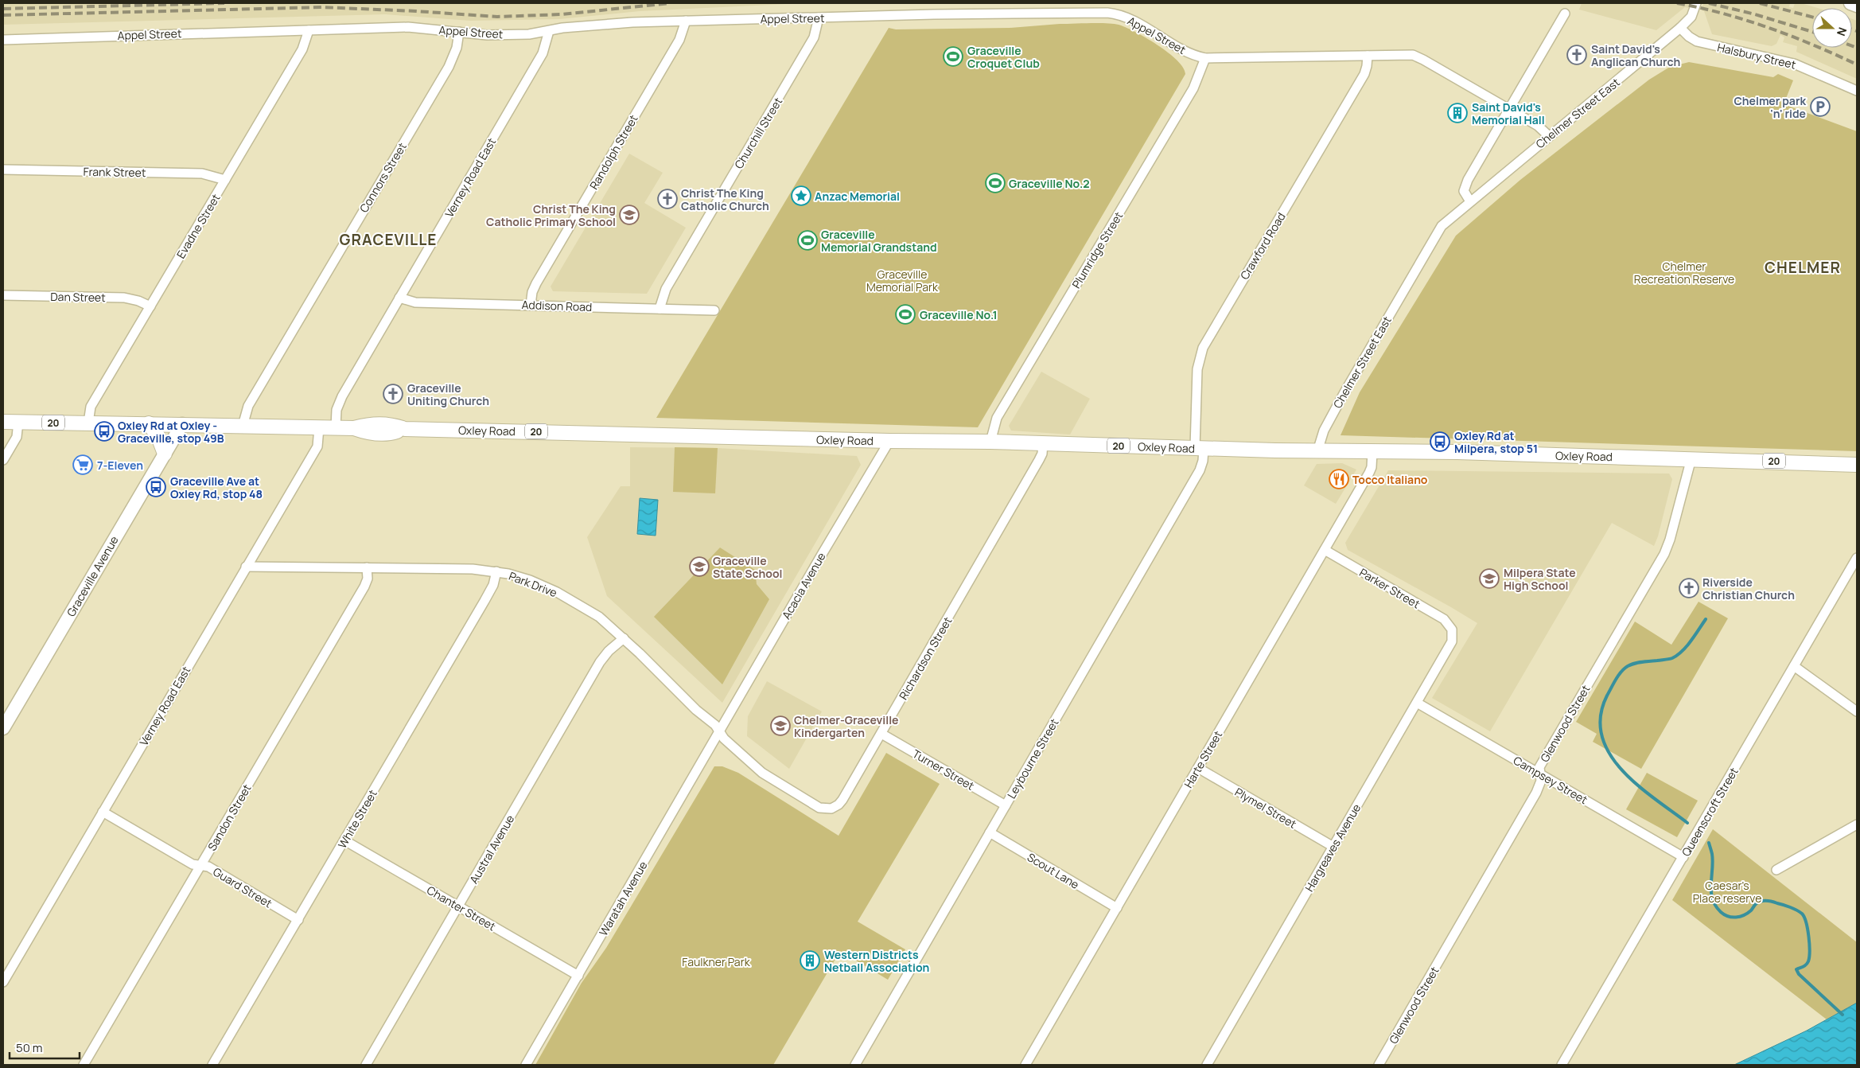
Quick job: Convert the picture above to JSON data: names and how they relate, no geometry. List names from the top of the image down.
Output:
{
  "streets": {
    "main road": ["20", "Oxley Road", "Graceville Avenue"],
    "street": [
      "Appel Street",
      "Halsbury Street",
      "Chelmer Street East",
      "Churchill Street",
      "Randolph Street",
      "Frank Street",
      "Connors Street",
      "Verney Road East",
      "Evadne Street",
      "Crawford Road",
      "Plumridge Street",
      "Dan Street",
      "Addison Road",
      "Park Drive",
      "Acacia Avenue",
      "Parker Street",
      "Richardson Street",
      "Glenwood Street",
      "Leybourne Street",
      "Harte Street",
      "Turner Street",
      "Campsey Street",
      "Plymel Street",
      "Queenscroft Street",
      "Sandon Street",
      "White Street",
      "Hargreaves Avenue",
      "Austral Avenue",
      "Scout Lane",
      "Guard Street",
      "Waratah Avenue",
      "Chanter Street"
    ]
  },
  "crossings": [
    ["Appel Street", "Chelmer Street East"],
    ["Appel Street", "Churchill Street"],
    ["Appel Street", "Randolph Street"],
    ["Appel Street", "Connors Street"],
    ["Appel Street", "Verney Road East"],
    ["Appel Street", "Evadne Street"],
    ["Appel Street", "Crawford Road"],
    ["Appel Street", "Plumridge Street"],
    ["Halsbury Street", "Chelmer Street East"],
    ["Chelmer Street East", "Oxley Road"],
    ["Churchill Street", "Addison Road"],
    ["Randolph Street", "Addison Road"],
    ["Frank Street", "Evadne Street"],
    ["Connors Street", "Oxley Road"],
    ["Verney Road East", "Addison Road"],
    ["Verney Road East", "Oxley Road"],
    ["Verney Road East", "Park Drive"],
    ["Verney Road East", "Guard Street"],
    ["Evadne Street", "Dan Street"],
    ["Evadne Street", "Oxley Road"],
    ["Crawford Road", "Oxley Road"],
    ["Crawford Road", "Leybourne Street"],
    ["Plumridge Street", "Oxley Road"],
    ["Oxley Road", "Graceville Avenue"],
    ["Oxley Road", "Acacia Avenue"],
    ["Oxley Road", "Richardson Street"],
    ["Oxley Road", "Glenwood Street"],
    ["Oxley Road", "Leybourne Street"],
    ["Oxley Road", "Harte Street"],
    ["Park Drive", "Acacia Avenue"],
    ["Park Drive", "Richardson Street"],
    ["Park Drive", "Sandon Street"],
    ["Park Drive", "White Street"],
    ["Park Drive", "Austral Avenue"],
    ["Park Drive", "Waratah Avenue"],
    ["Acacia Avenue", "Richardson Street"],
    ["Acacia Avenue", "Waratah Avenue"],
    ["Parker Street", "Harte Street"],
    ["Parker Street", "Hargreaves Avenue"],
    ["Richardson Street", "Turner Street"],
    ["Richardson Street", "Waratah Avenue"],
    ["Glenwood Street", "Campsey Street"],
    ["Leybourne Street", "Turner Street"],
    ["Leybourne Street", "Scout Lane"],
    ["Harte Street", "Plymel Street"],
    ["Harte Street", "Scout Lane"],
    ["Campsey Street", "Queenscroft Street"],
    ["Campsey Street", "Hargreaves Avenue"],
    ["Plymel Street", "Hargreaves Avenue"],
    ["Sandon Street", "Guard Street"],
    ["White Street", "Guard Street"],
    ["White Street", "Chanter Street"],
    ["Austral Avenue", "Chanter Street"],
    ["Waratah Avenue", "Chanter Street"]
  ],
  "districts": ["GRACEVILLE", "CHELMER"],
  "parks": [
    "Chelmer Recreation Reserve",
    "Graceville Memorial Park",
    "Caesar's Place reserve",
    "Faulkner Park"
  ],
  "places": {
    "church": [
      "Saint David's Anglican Church",
      "Christ The King Catholic Church",
      "Graceville Uniting Church",
      "Riverside Christian Church"
    ],
    "sports": [
      "Graceville Croquet Club",
      "Graceville No.2",
      "Graceville Memorial Grandstand",
      "Graceville No.1"
    ],
    "parking": ["Chelmer park 'n' ride"],
    "building": ["Saint David's Memorial Hall", "Western Districts Netball Association"],
    "place": ["Anzac Memorial"],
    "school or university": [
      "Christ The King Catholic Primary School",
      "Graceville State School",
      "Milpera State High School",
      "Chelmer-Graceville Kindergarten"
    ],
    "bus stop": ["Oxley Rd at Oxley - Graceville, stop 49B", "Oxley Rd at Milpera, stop 51", "Graceville Ave at Oxley Rd, stop 48"],
    "supermarket": ["7-Eleven"],
    "restaurant": ["Tocco Italiano"]
  },
  "scale_bar": "50 m",
  "north": "right"
}
